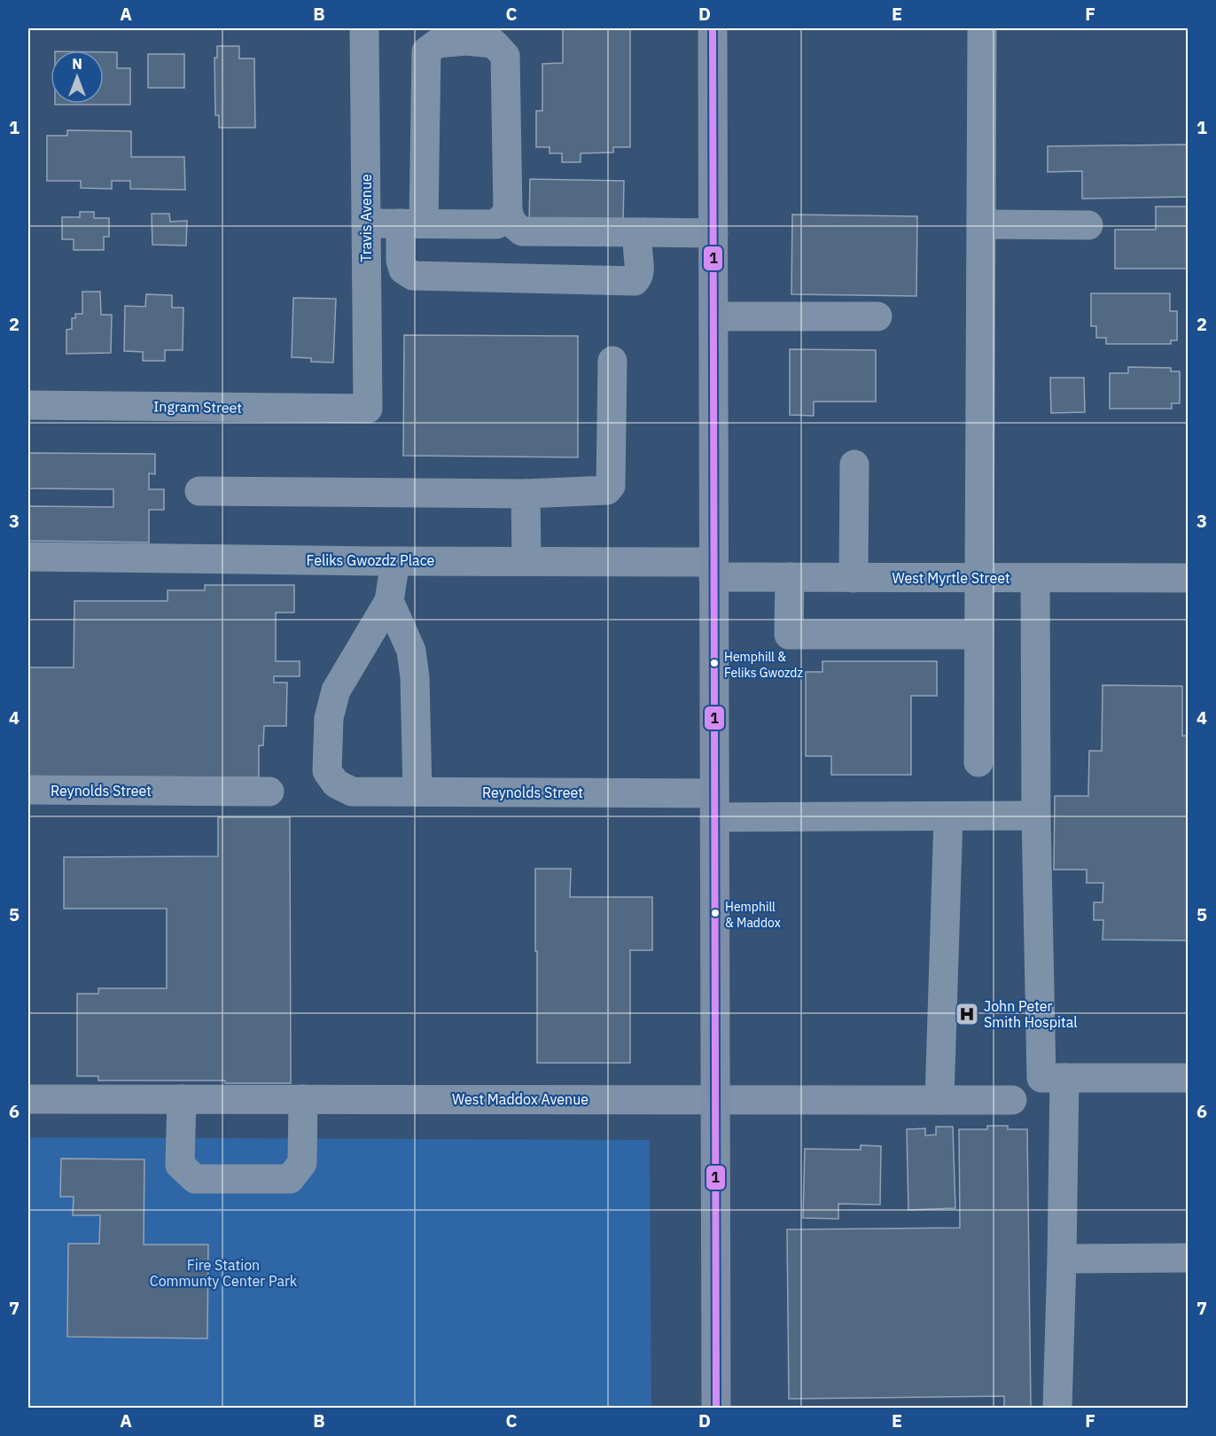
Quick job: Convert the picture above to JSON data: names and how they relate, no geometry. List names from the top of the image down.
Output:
{
  "streets": {
    "street": [
      "Travis Avenue",
      "Ingram Street",
      "Feliks Gwozdz Place",
      "West Myrtle Street",
      "Reynolds Street",
      "West Maddox Avenue"
    ]
  },
  "crossings": [
    ["Travis Avenue", "Ingram Street"],
    ["Feliks Gwozdz Place", "West Myrtle Street"]
  ],
  "parks": ["Fire Station Communty Center Park"],
  "places": {
    "other": ["Hemphill & Feliks Gwozdz", "Hemphill & Maddox"],
    "hospital": ["John Peter Smith Hospital"]
  },
  "lines": ["transit line 1"],
  "north": "top",
  "grid": {
    "columns": [
      "A",
      "B",
      "C",
      "D",
      "E",
      "F"
    ],
    "rows": [
      "1",
      "2",
      "3",
      "4",
      "5",
      "6",
      "7"
    ]
  }
}
